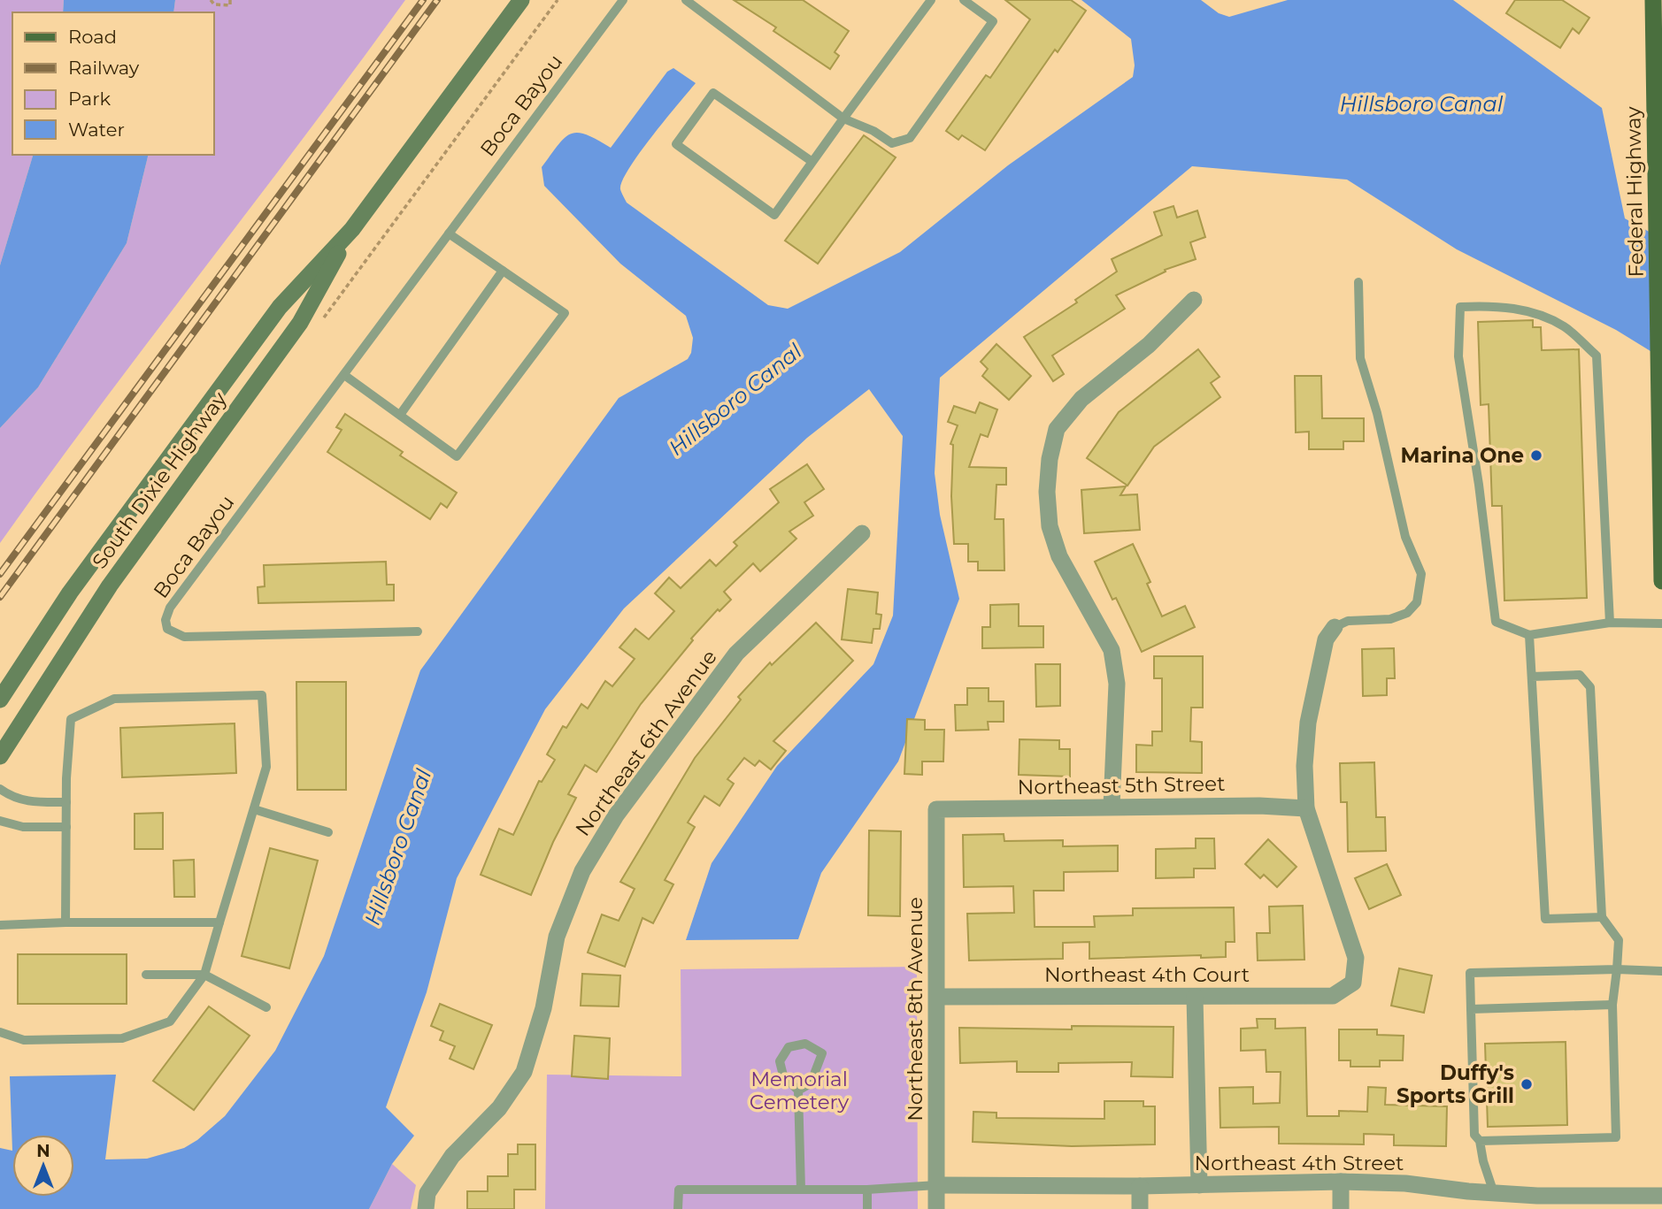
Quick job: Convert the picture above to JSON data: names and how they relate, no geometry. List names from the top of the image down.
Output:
{
  "streets": {
    "main road": ["Federal Highway", "South Dixie Highway"],
    "street": [
      "Northeast 6th Avenue",
      "Northeast 5th Street",
      "Northeast 4th Court",
      "Northeast 8th Avenue",
      "Northeast 4th Street"
    ],
    "lane": ["Boca Bayou"]
  },
  "crossings": [
    ["Northeast 5th Street", "Northeast 4th Court"],
    ["Northeast 5th Street", "Northeast 8th Avenue"],
    ["Northeast 4th Court", "Northeast 8th Avenue"],
    ["Northeast 8th Avenue", "Northeast 4th Street"]
  ],
  "water": ["Hillsboro Canal"],
  "parks": ["Memorial Cemetery"],
  "places": ["Marina One", "Duffy's Sports Grill"],
  "legend": [
    "Road",
    "Railway",
    "Park",
    "Water"
  ],
  "north": "top"
}
